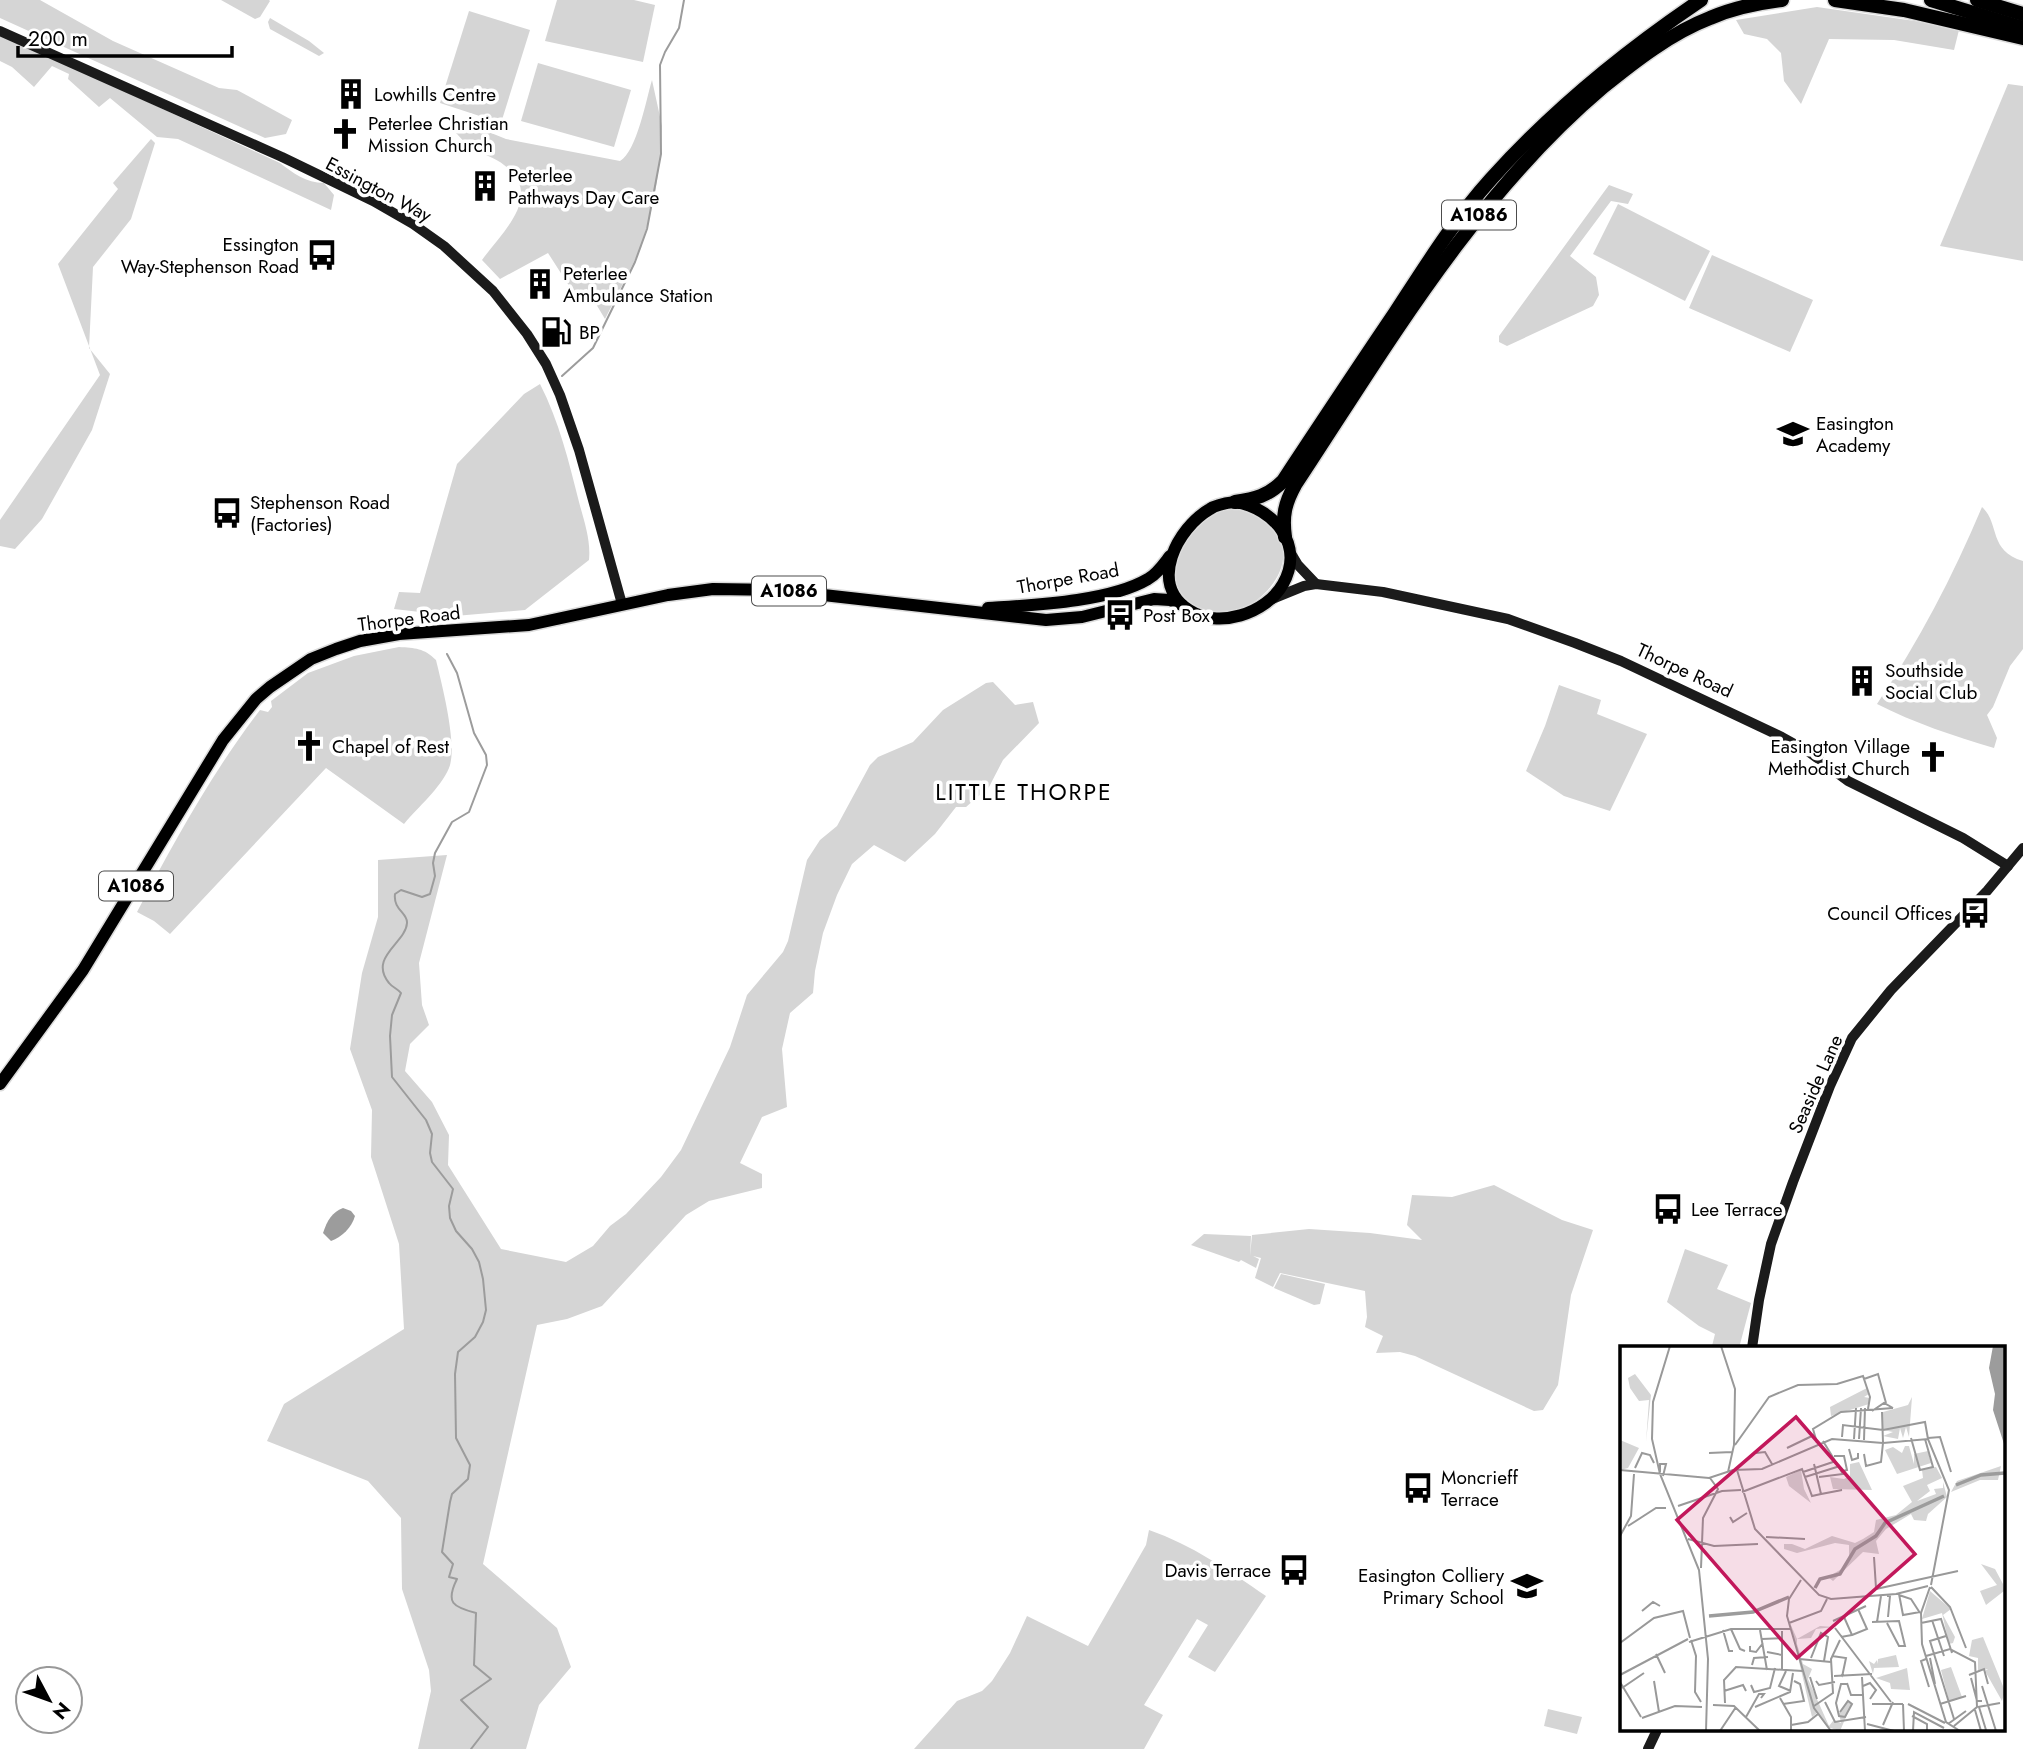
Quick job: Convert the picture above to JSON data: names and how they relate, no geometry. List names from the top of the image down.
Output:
{
  "streets": {
    "highway": ["A1086"],
    "main road": ["Essington Way", "Thorpe Road", "Seaside Lane"]
  },
  "crossings": [
    ["Essington Way", "Thorpe Road"],
    ["A1086", "Thorpe Road"],
    ["Thorpe Road", "Seaside Lane"]
  ],
  "districts": ["LITTLE THORPE"],
  "places": {
    "building": [
      "Lowhills Centre",
      "Peterlee Pathways Day Care",
      "Peterlee Ambulance Station",
      "Southside Social Club"
    ],
    "church": ["Peterlee Christian Mission Church", "Chapel of Rest", "Easington Village Methodist Church"],
    "bus stop": [
      "Essington Way-Stephenson Road",
      "Stephenson Road (Factories)",
      "Post Box",
      "Council Offices",
      "Lee Terrace",
      "Moncrieff Terrace",
      "Davis Terrace"
    ],
    "fuel station": ["BP"],
    "school or university": ["Easington Academy", "Easington Colliery Primary School"]
  },
  "scale_bar": "200 m",
  "north": "bottom right"
}
